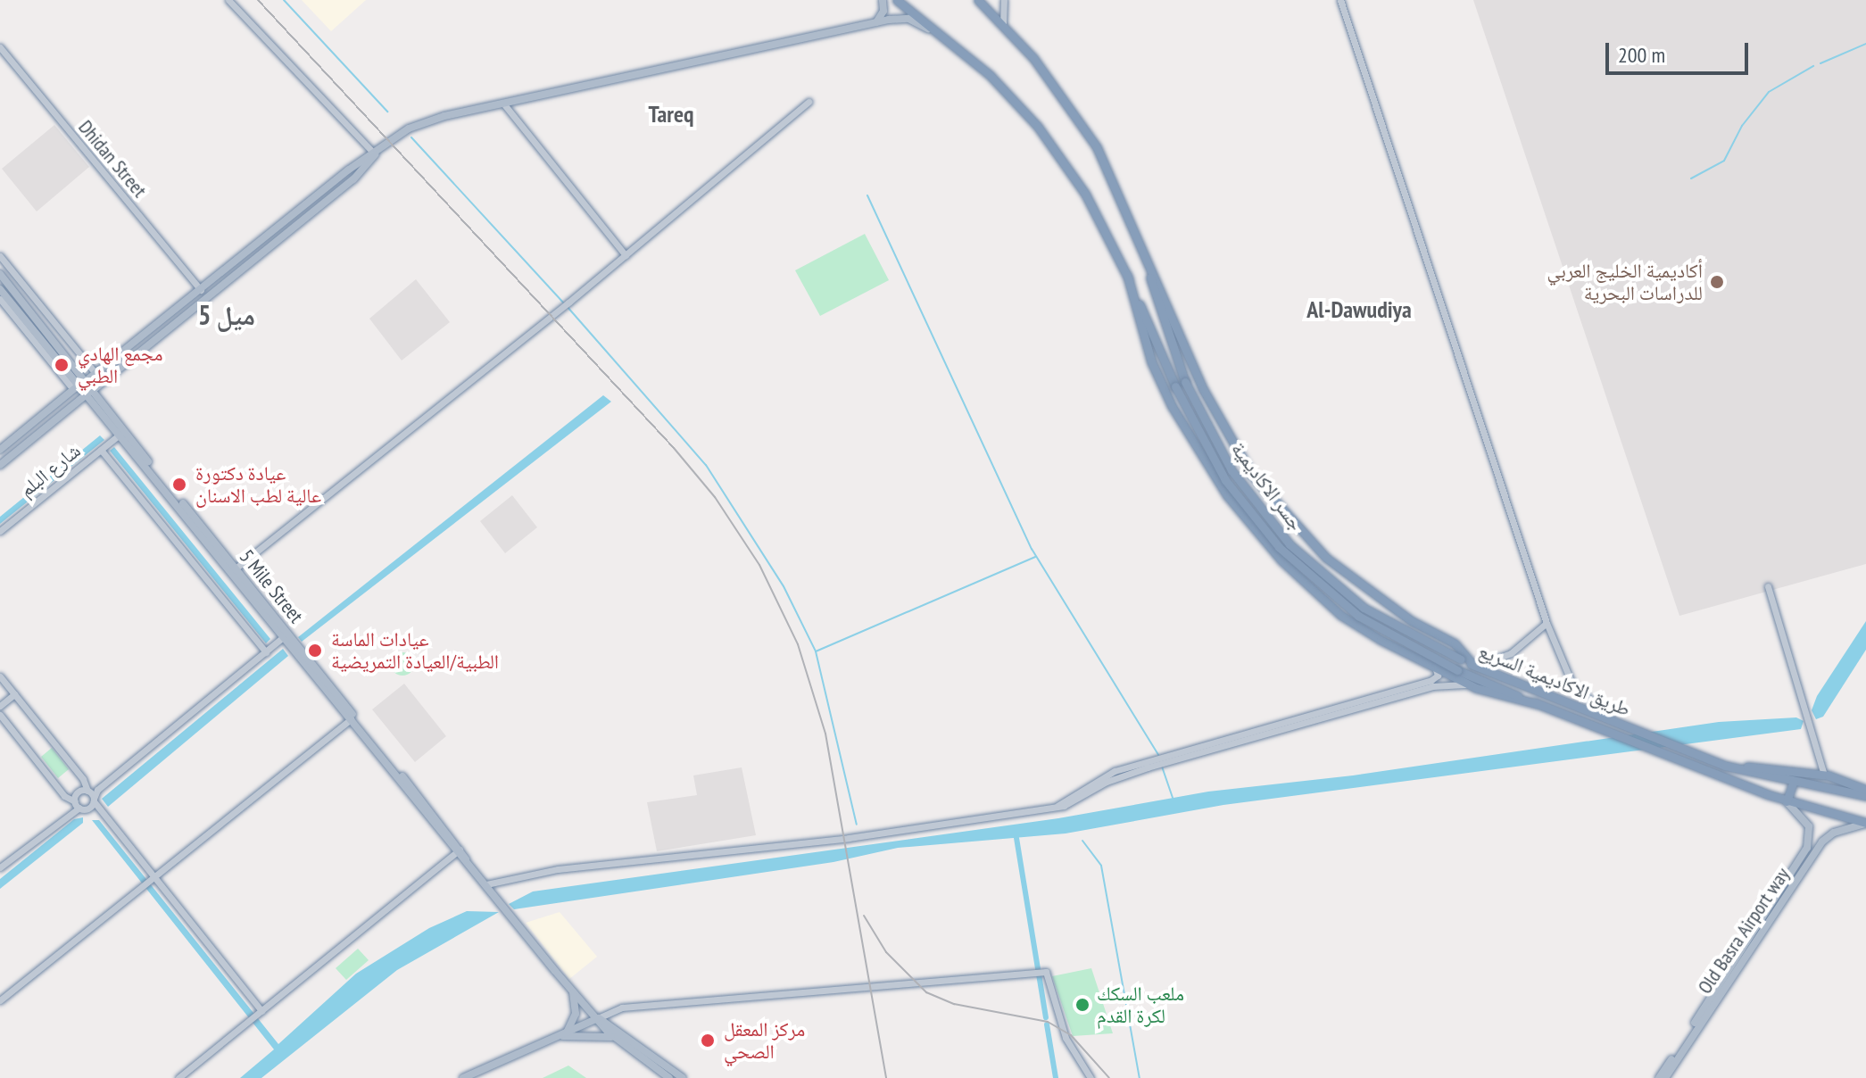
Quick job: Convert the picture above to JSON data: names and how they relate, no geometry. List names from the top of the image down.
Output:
{
  "streets": {
    "highway": ["جسر الاكاديمية", "طريق الاكاديمية السريع"],
    "main road": ["5 Mile Street", "Old Basra Airport way"],
    "street": ["Dhidan Street", "شارع البلم"]
  },
  "crossings": [
    ["شارع البلم", "5 Mile Street"],
    ["جسر الاكاديمية", "طريق الاكاديمية السريع"],
    ["طريق الاكاديمية السريع", "Old Basra Airport way"]
  ],
  "districts": ["Tareq", "Al-Dawudiya", "5 ميل"],
  "places": [
    "أكاديمية الخليج العربي للدراسات البحرية",
    "مجمع الهادي الطبي",
    "عيادة دكتورة عالية لطب الاسنان",
    "عيادات الماسة الطبية/العيادة التمريضية",
    "ملعب السكك لكرة القدم",
    "مركز المعقل الصحي"
  ],
  "scale_bar": "200 m"
}
